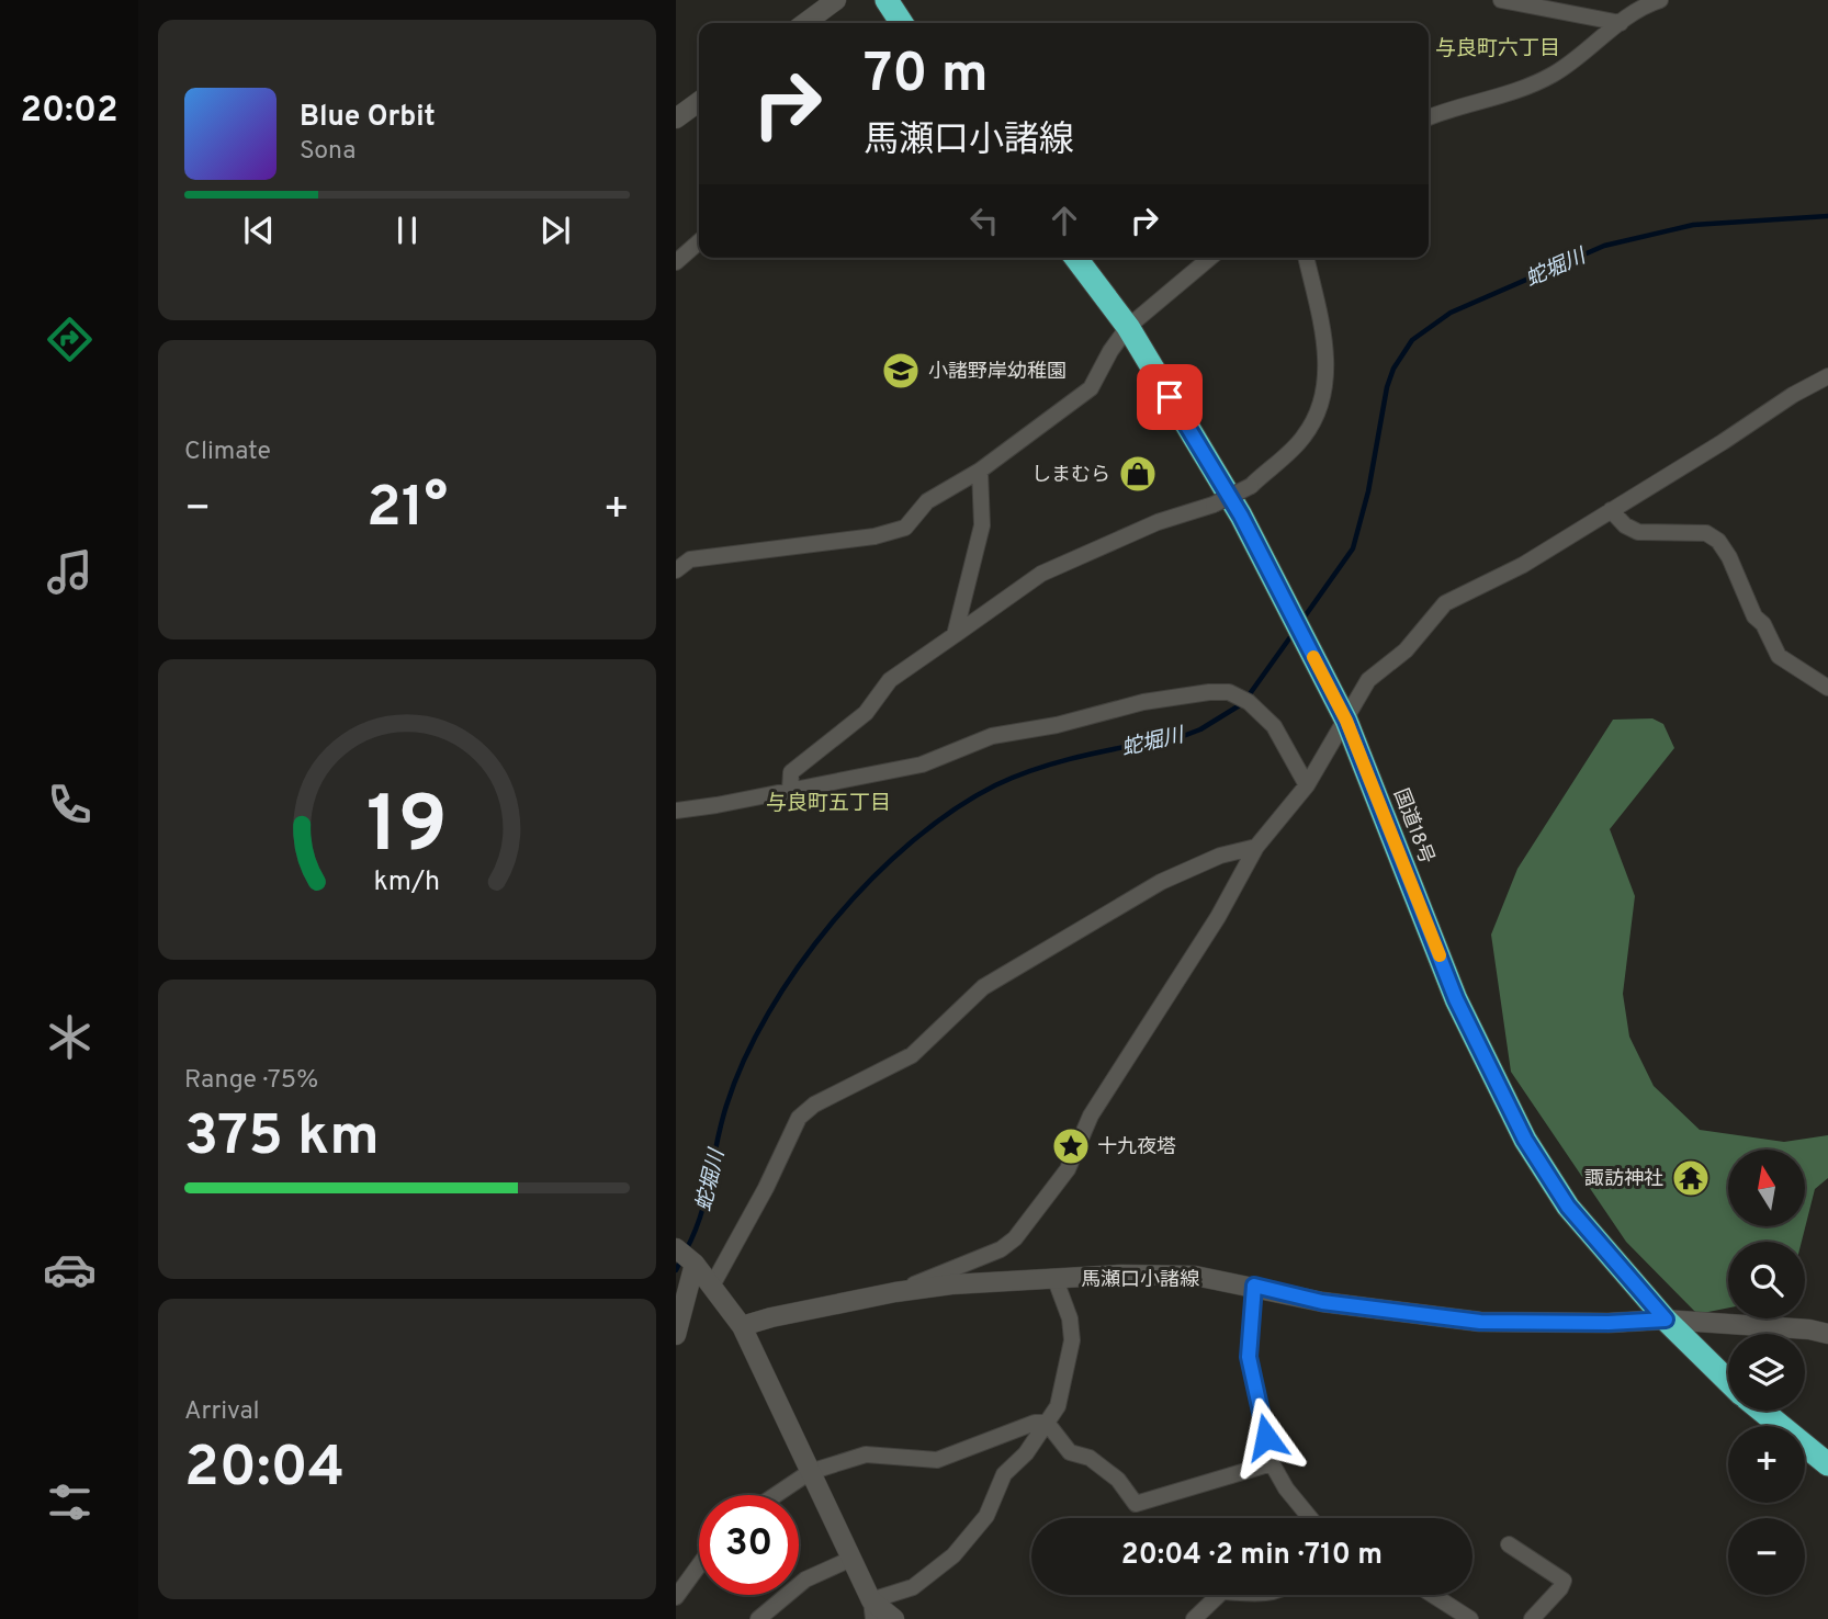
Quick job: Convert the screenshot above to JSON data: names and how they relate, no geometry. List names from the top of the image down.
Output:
{
  "streets": {
    "highway": ["国道18号"],
    "main road": ["馬瀬口小諸線"]
  },
  "crossings": [
    ["国道18号", "馬瀬口小諸線"]
  ],
  "districts": ["与良町六丁目", "与良町五丁目"],
  "water": ["蛇堀川"],
  "places": {
    "school or university": ["小諸野岸幼稚園"],
    "shop": ["しまむら"],
    "place": ["十九夜塔"],
    "temple": ["諏訪神社"]
  },
  "north": "top",
  "page": {
    "tabs": "20:02",
    "turn": ["70 m", "馬瀬口小諸線"],
    "song": ["Blue Orbit", "Sona"],
    "tile": [
      "Climate",
      ["Range · 75%", "375 km"],
      ["Arrival", "20:04"]
    ],
    "heat": ["−", "21°", "+"],
    "map_buttons": ["+", "−"],
    "limit": "30",
    "trip": "20:04 · 2 min · 710 m",
    "gauge": ["19", "km/h"]
  }
}
